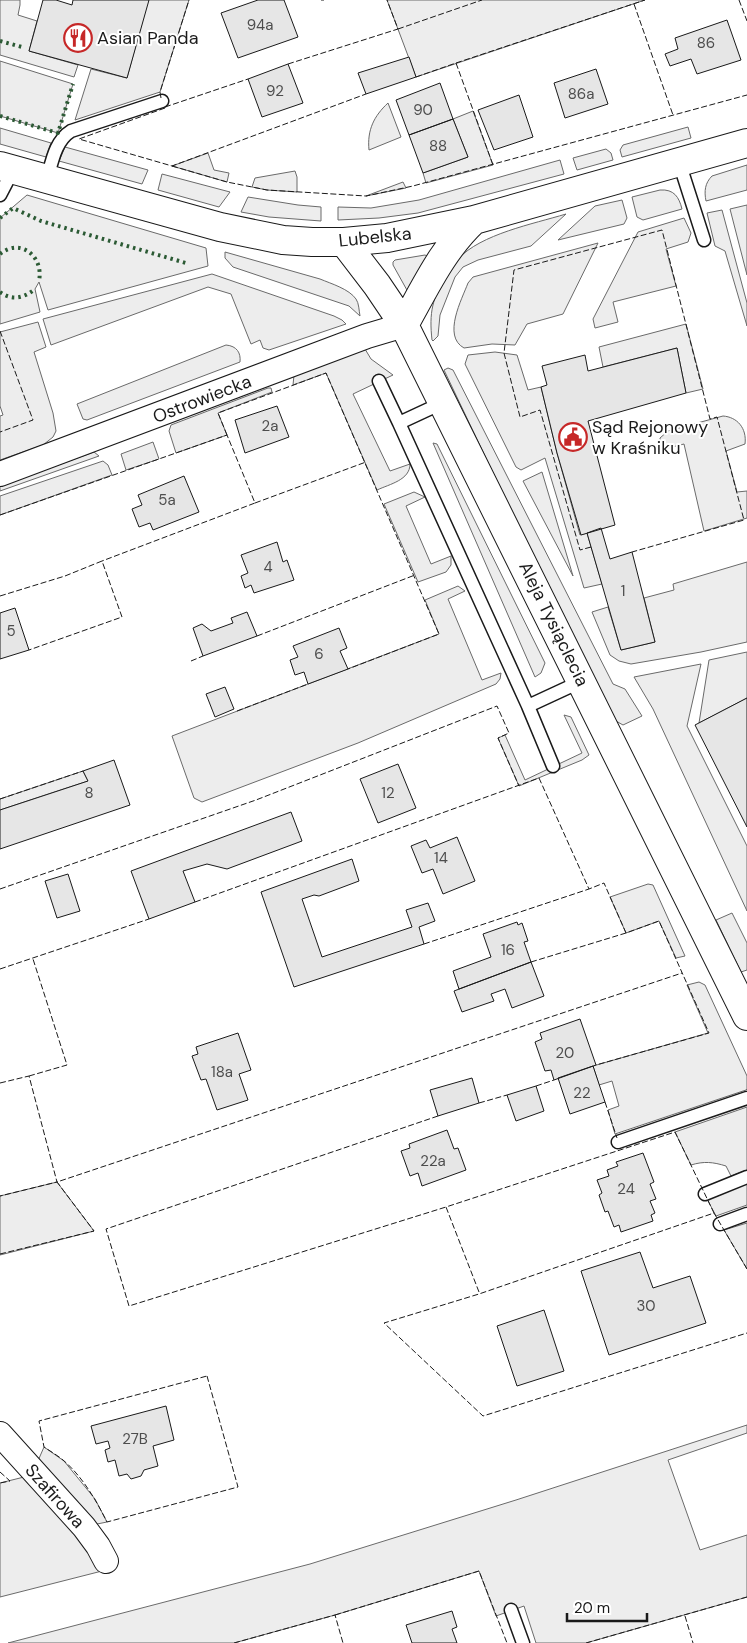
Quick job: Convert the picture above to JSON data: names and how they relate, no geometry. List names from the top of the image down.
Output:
{
  "streets": {
    "street": [
      "Lubelska",
      "Ostrowiecka",
      "Aleja Tysiąclecia",
      "Szafirowa"
    ]
  },
  "crossings": [
    ["Lubelska", "Aleja Tysiąclecia"],
    ["Ostrowiecka", "Aleja Tysiąclecia"]
  ],
  "places": {
    "restaurant": ["Asian Panda"],
    "public building": ["Sąd Rejonowy w Kraśniku"]
  },
  "house_numbers": [
    "94a",
    "86",
    "92",
    "86a",
    "90",
    "88",
    "2a",
    "5a",
    "4",
    "1",
    "5",
    "6",
    "8",
    "12",
    "14",
    "16",
    "20",
    "18a",
    "22",
    "22a",
    "24",
    "30",
    "27B"
  ],
  "scale_bar": "20 m"
}
